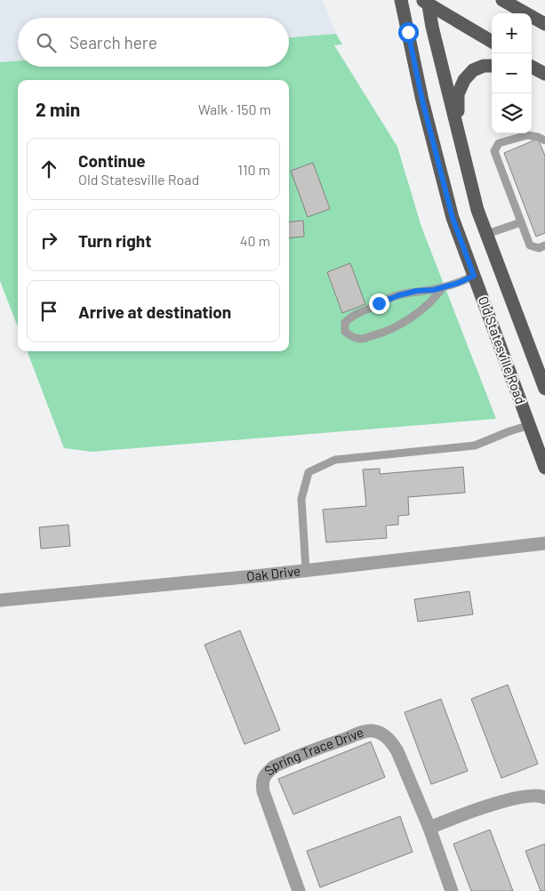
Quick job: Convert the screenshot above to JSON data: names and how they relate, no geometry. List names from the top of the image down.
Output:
{
  "streets": {
    "main road": ["Old Statesville Road"],
    "street": ["Oak Drive", "Spring Trace Drive"]
  },
  "page": {
    "map_buttons": ["+", "−"],
    "search": "Search here",
    "heading": ["2 min", "Walk · 150 m"],
    "list": [
      ["Continue", "Old Statesville Road", "110 m"],
      ["Turn right", "40 m"],
      "Arrive at destination"
    ]
  }
}
